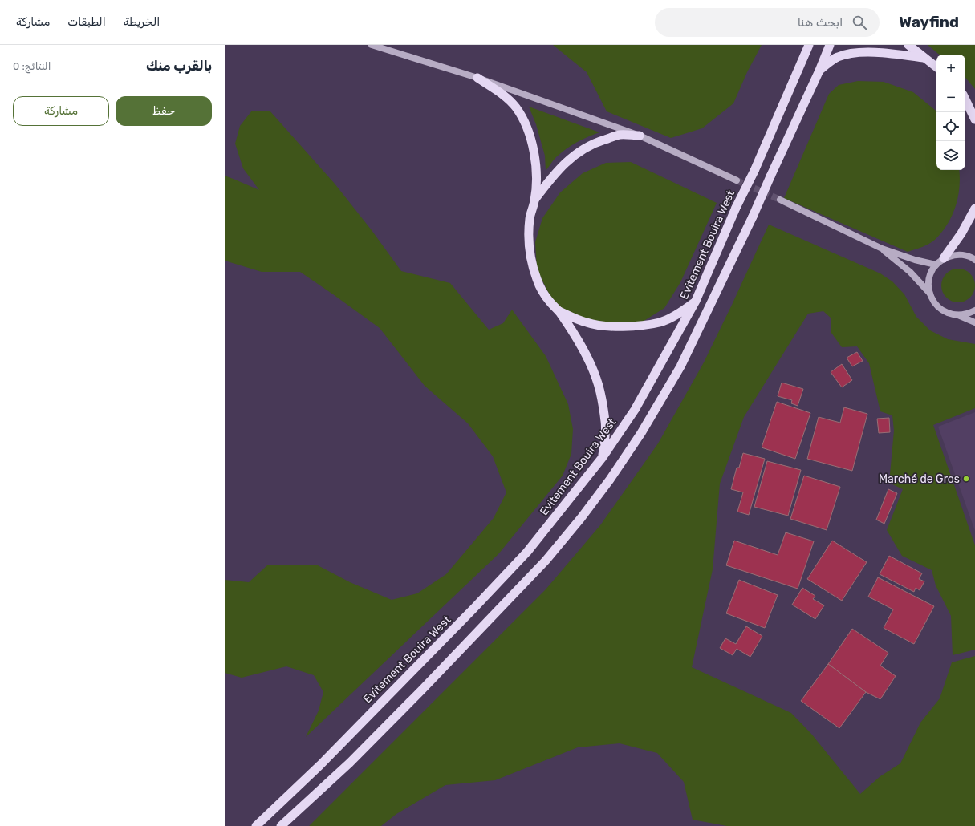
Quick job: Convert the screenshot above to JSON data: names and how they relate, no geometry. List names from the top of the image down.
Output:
{
  "streets": {
    "highway": ["Evitement Bouira West"]
  },
  "places": ["Marché de Gros"],
  "page": {
    "header": "Wayfind",
    "search": "ابحث هنا",
    "nav": ["الخريطة", "الطبقات", "مشاركة"],
    "heading": ["بالقرب منك", "النتائج: 0"],
    "map_buttons": ["+", "−"],
    "buttons": ["حفظ", "مشاركة"]
  }
}
